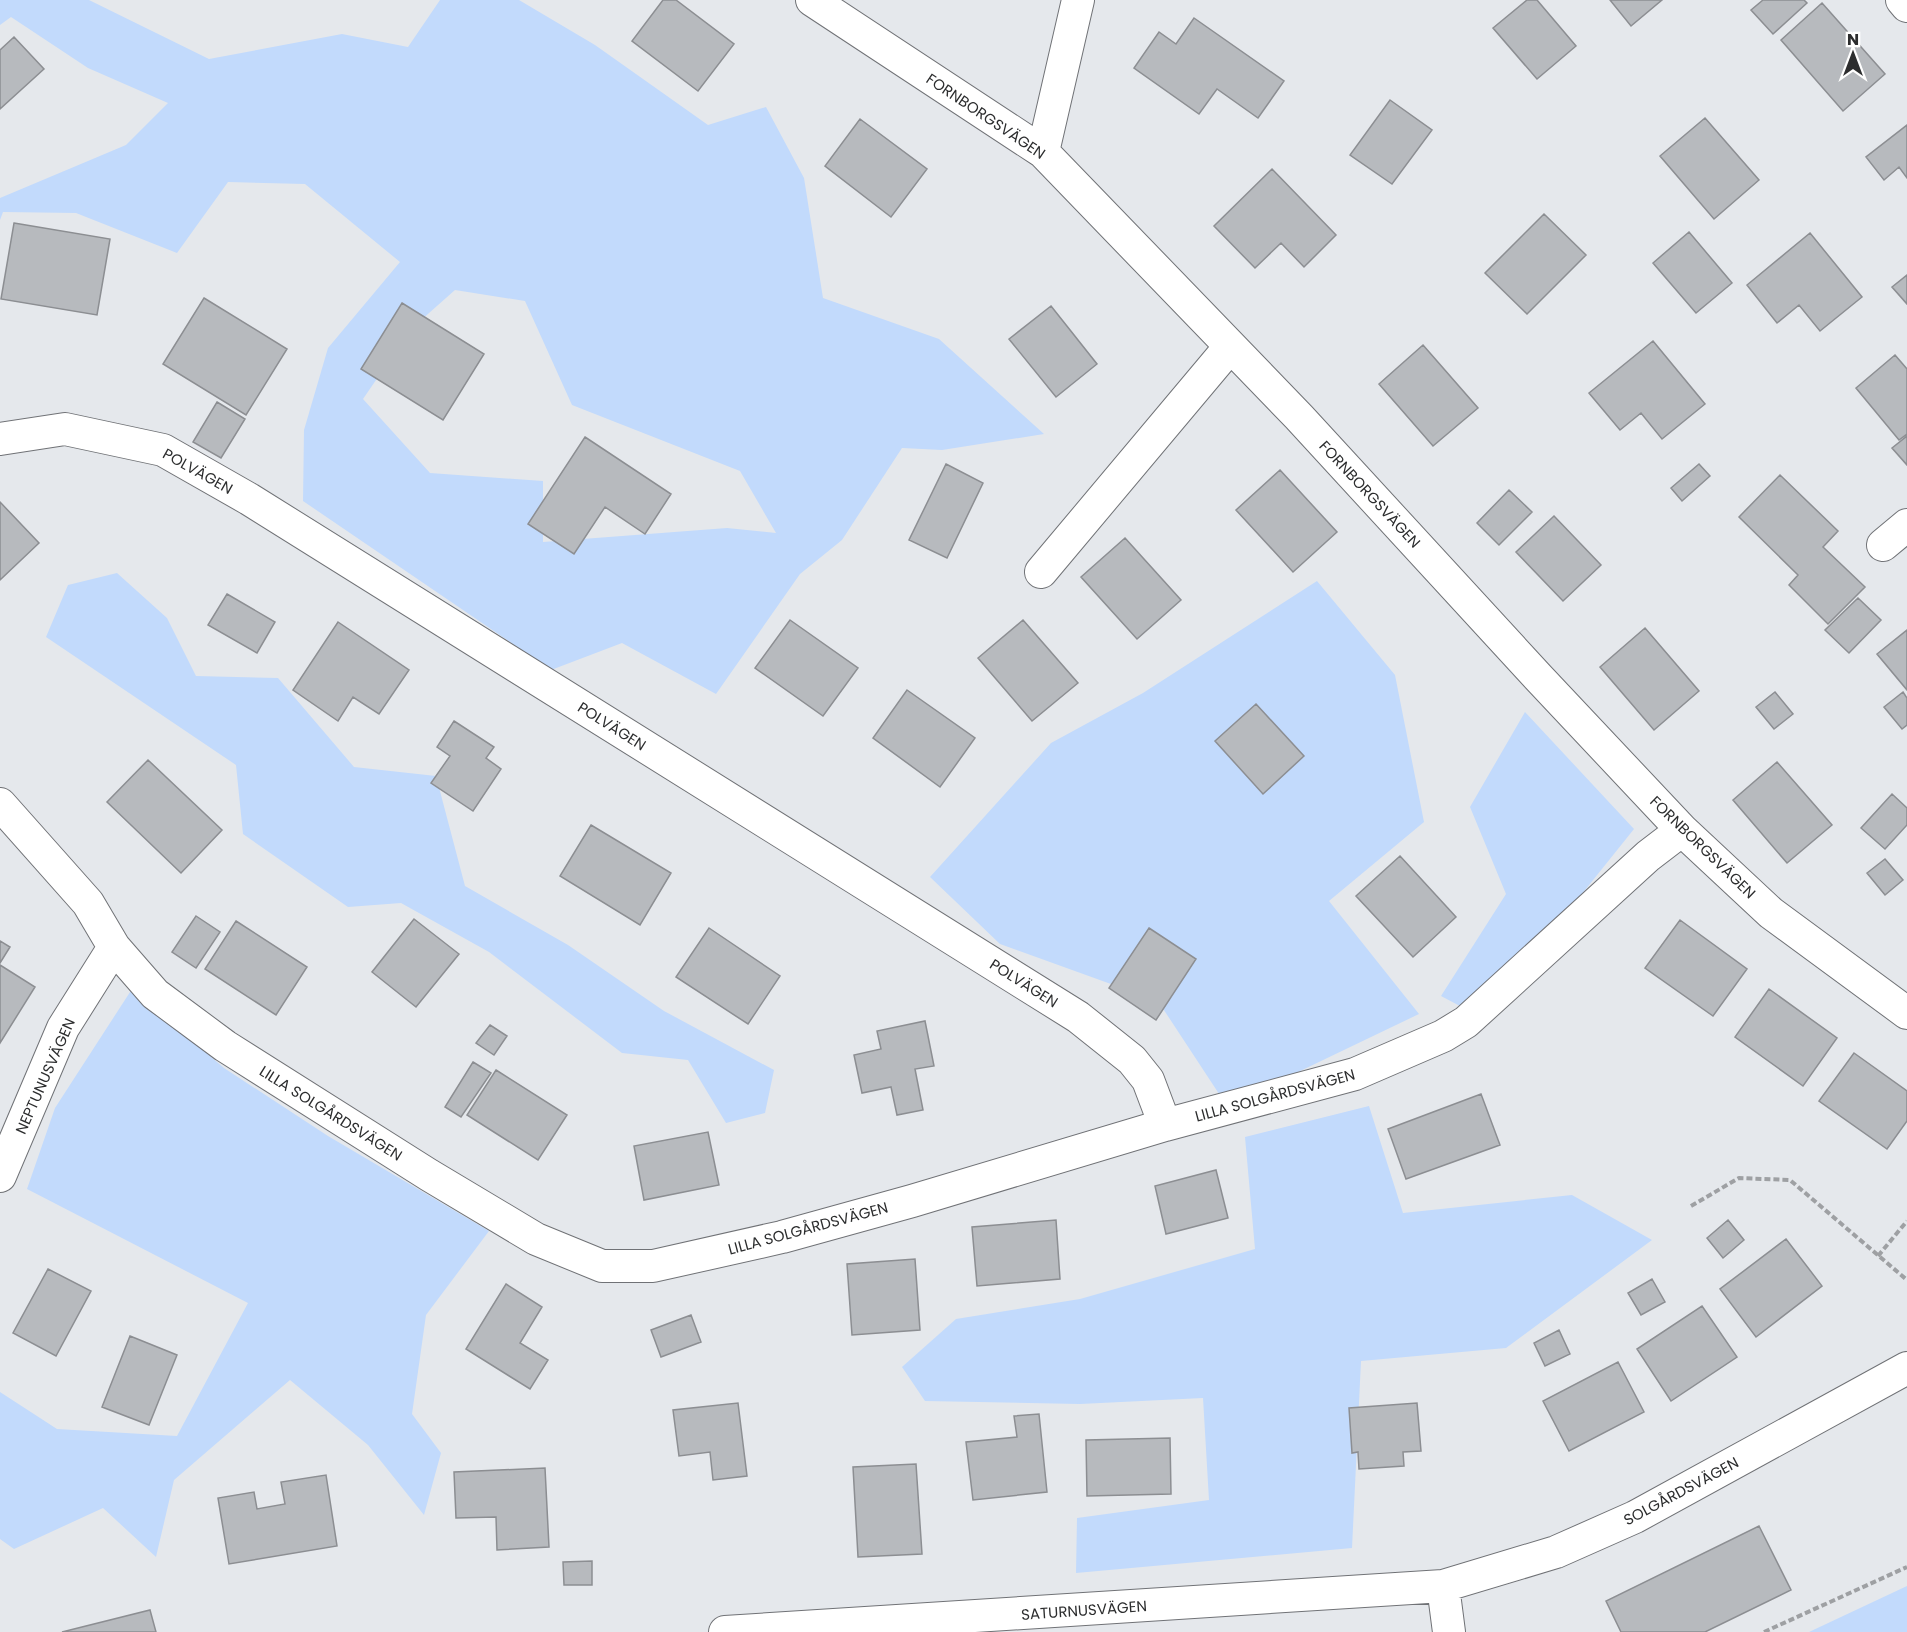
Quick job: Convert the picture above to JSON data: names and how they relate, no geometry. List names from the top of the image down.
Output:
{
  "streets": {
    "street": [
      "FORNBORGSVÄGEN",
      "POLVÄGEN",
      "NEPTUNUSVÄGEN",
      "LILLA SOLGÅRDSVÄGEN",
      "SOLGÅRDSVÄGEN",
      "SATURNUSVÄGEN"
    ]
  },
  "crossings": [
    ["FORNBORGSVÄGEN", "LILLA SOLGÅRDSVÄGEN"],
    ["POLVÄGEN", "LILLA SOLGÅRDSVÄGEN"],
    ["NEPTUNUSVÄGEN", "LILLA SOLGÅRDSVÄGEN"],
    ["SOLGÅRDSVÄGEN", "SATURNUSVÄGEN"]
  ],
  "north": "top"
}
